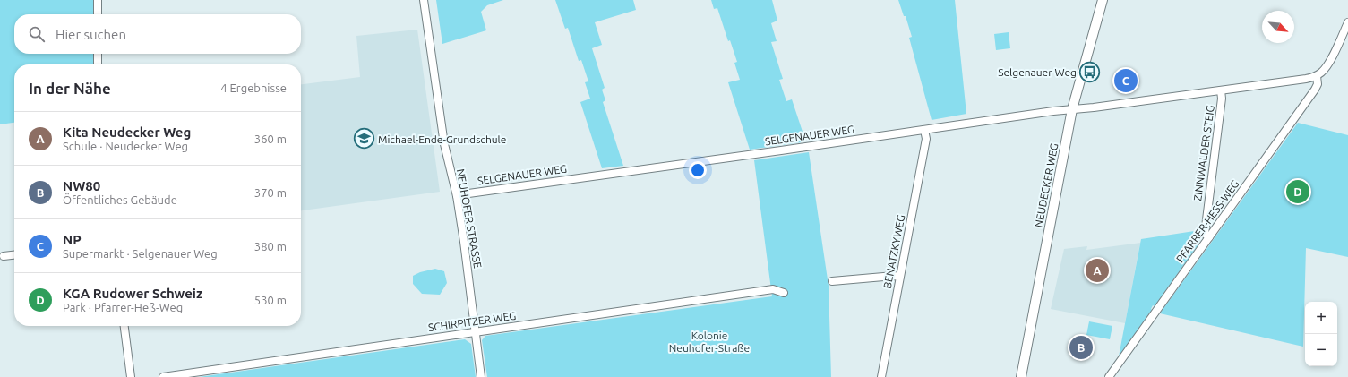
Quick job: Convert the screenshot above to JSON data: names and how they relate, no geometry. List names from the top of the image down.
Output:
{
  "streets": {
    "street": [
      "SELGENAUER WEG",
      "ZINNWALDER STEIG",
      "NEUDECKER WEG",
      "NEUHOFER STRASSE",
      "PFARRER-HESS-WEG",
      "BENATZKYWEG",
      "SCHIRPITZER WEG"
    ]
  },
  "crossings": [
    ["SELGENAUER WEG", "ZINNWALDER STEIG"],
    ["SELGENAUER WEG", "NEUDECKER WEG"],
    ["SELGENAUER WEG", "NEUHOFER STRASSE"],
    ["SELGENAUER WEG", "PFARRER-HESS-WEG"],
    ["SELGENAUER WEG", "BENATZKYWEG"],
    ["ZINNWALDER STEIG", "PFARRER-HESS-WEG"],
    ["NEUHOFER STRASSE", "SCHIRPITZER WEG"]
  ],
  "parks": ["Kolonie Neuhofer-Straße"],
  "places": {
    "bus stop": ["Selgenauer Weg"],
    "school or university": ["Michael-Ende-Grundschule"]
  },
  "north": "bottom right",
  "page": {
    "search": "Hier suchen",
    "heading": ["In der Nähe", "4 Ergebnisse"],
    "pins": [
      "C",
      "D",
      "A",
      "B"
    ],
    "list": [
      {
        "mark": "A",
        "name": "Kita Neudecker Weg",
        "note": "Schule · Neudecker Weg",
        "value": "360 m"
      },
      {
        "mark": "B",
        "name": "NW80",
        "note": "Öffentliches Gebäude",
        "value": "370 m"
      },
      {
        "mark": "C",
        "name": "NP",
        "note": "Supermarkt · Selgenauer Weg",
        "value": "380 m"
      },
      {
        "mark": "D",
        "name": "KGA Rudower Schweiz",
        "note": "Park · Pfarrer-Heß-Weg",
        "value": "530 m"
      }
    ],
    "map_buttons": ["+", "−"]
  }
}
